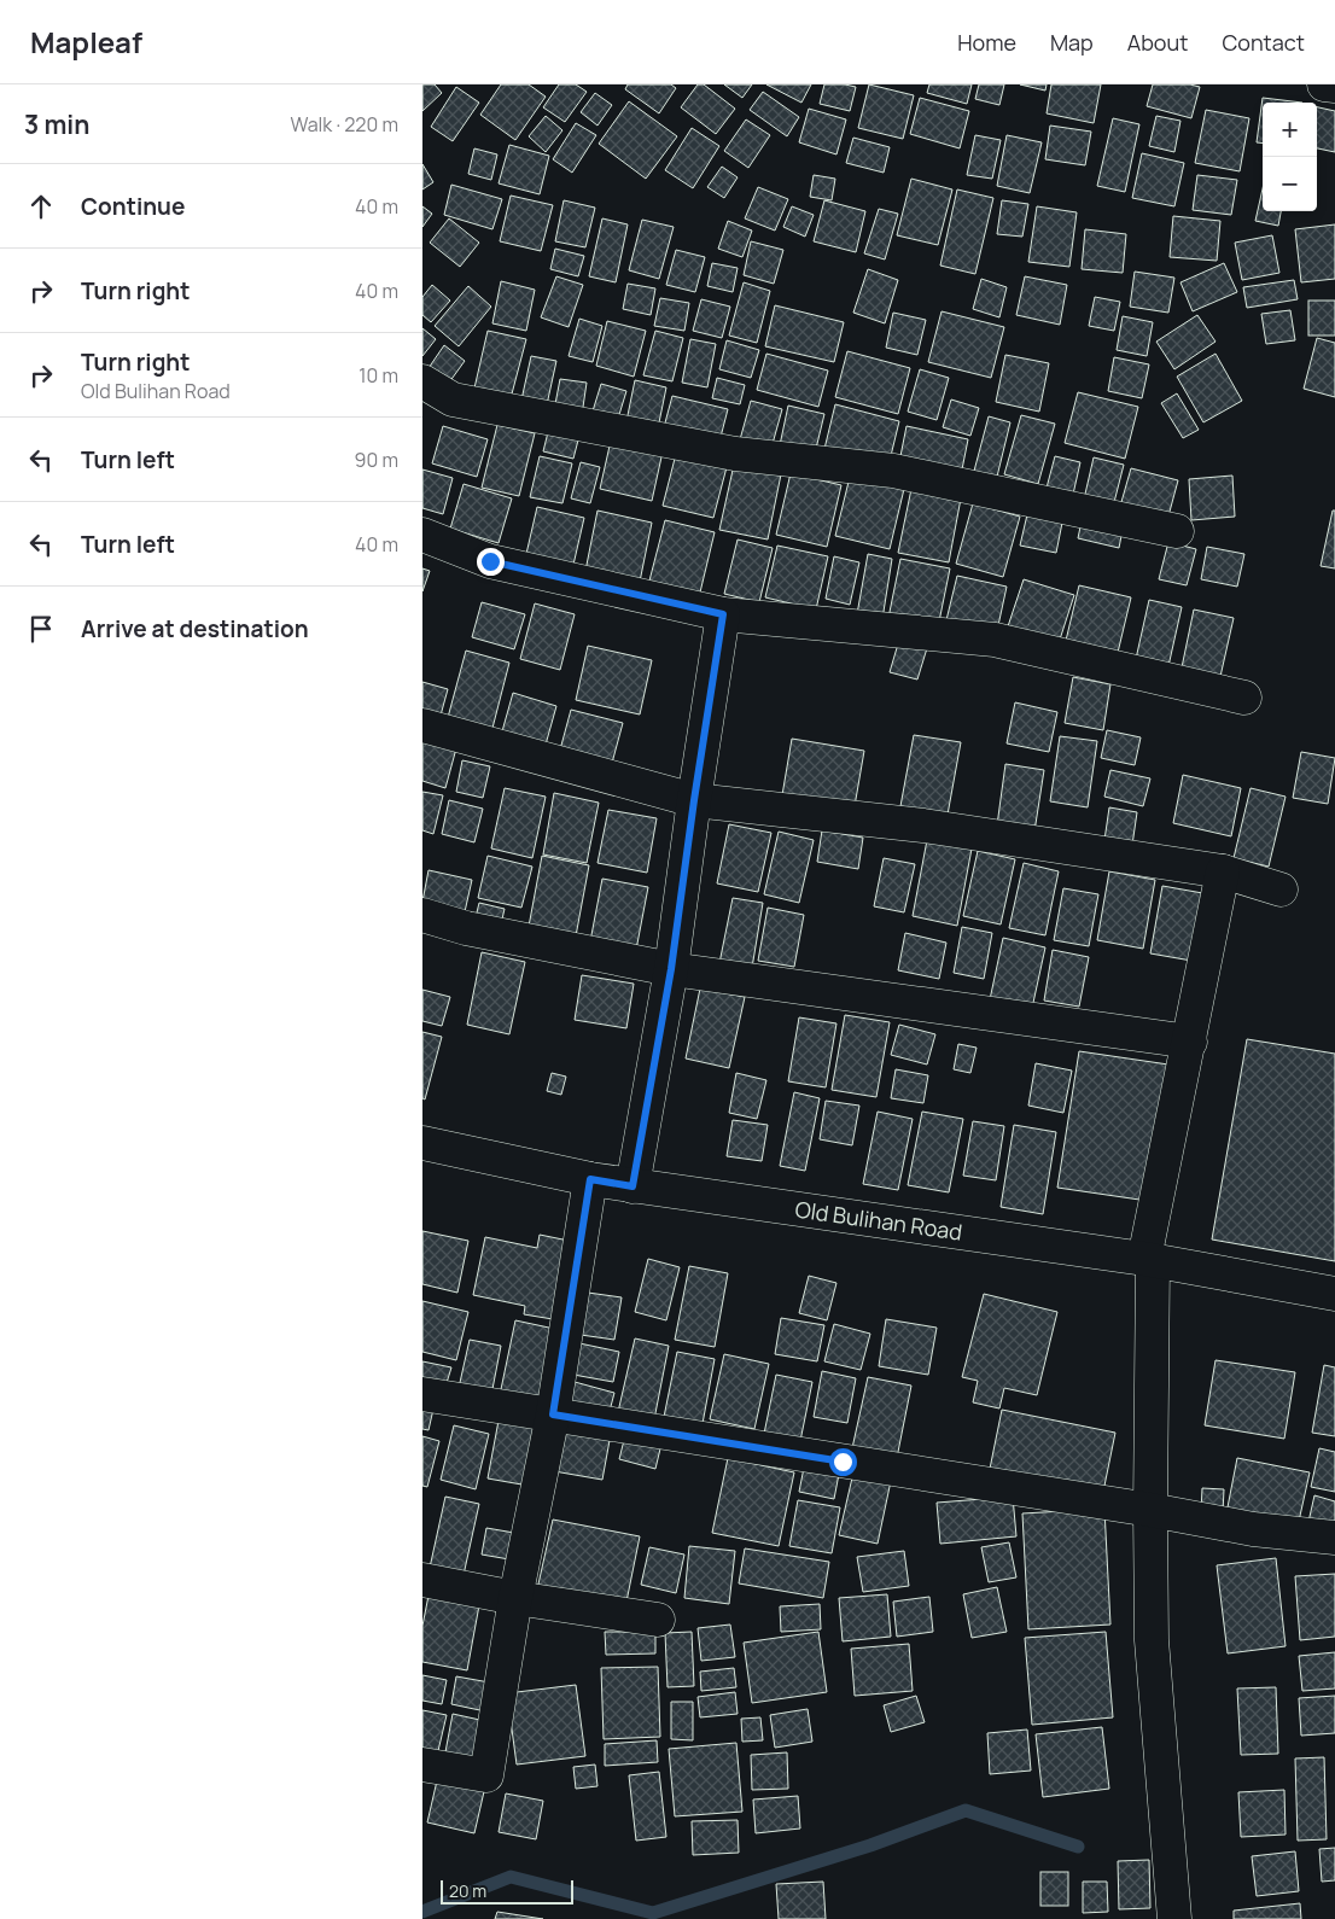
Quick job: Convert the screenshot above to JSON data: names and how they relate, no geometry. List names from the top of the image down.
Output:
{
  "streets": {
    "street": ["Old Bulihan Road"]
  },
  "scale_bar": "20 m",
  "page": {
    "header": "Mapleaf",
    "nav": [
      "Home",
      "Map",
      "About",
      "Contact"
    ],
    "heading": ["3 min", "Walk · 220 m"],
    "map_buttons": ["+", "−"],
    "list": [
      ["Continue", "40 m"],
      ["Turn right", "40 m"],
      ["Turn right", "Old Bulihan Road", "10 m"],
      ["Turn left", "90 m"],
      ["Turn left", "40 m"],
      "Arrive at destination"
    ],
    "scale": "20 m"
  }
}
